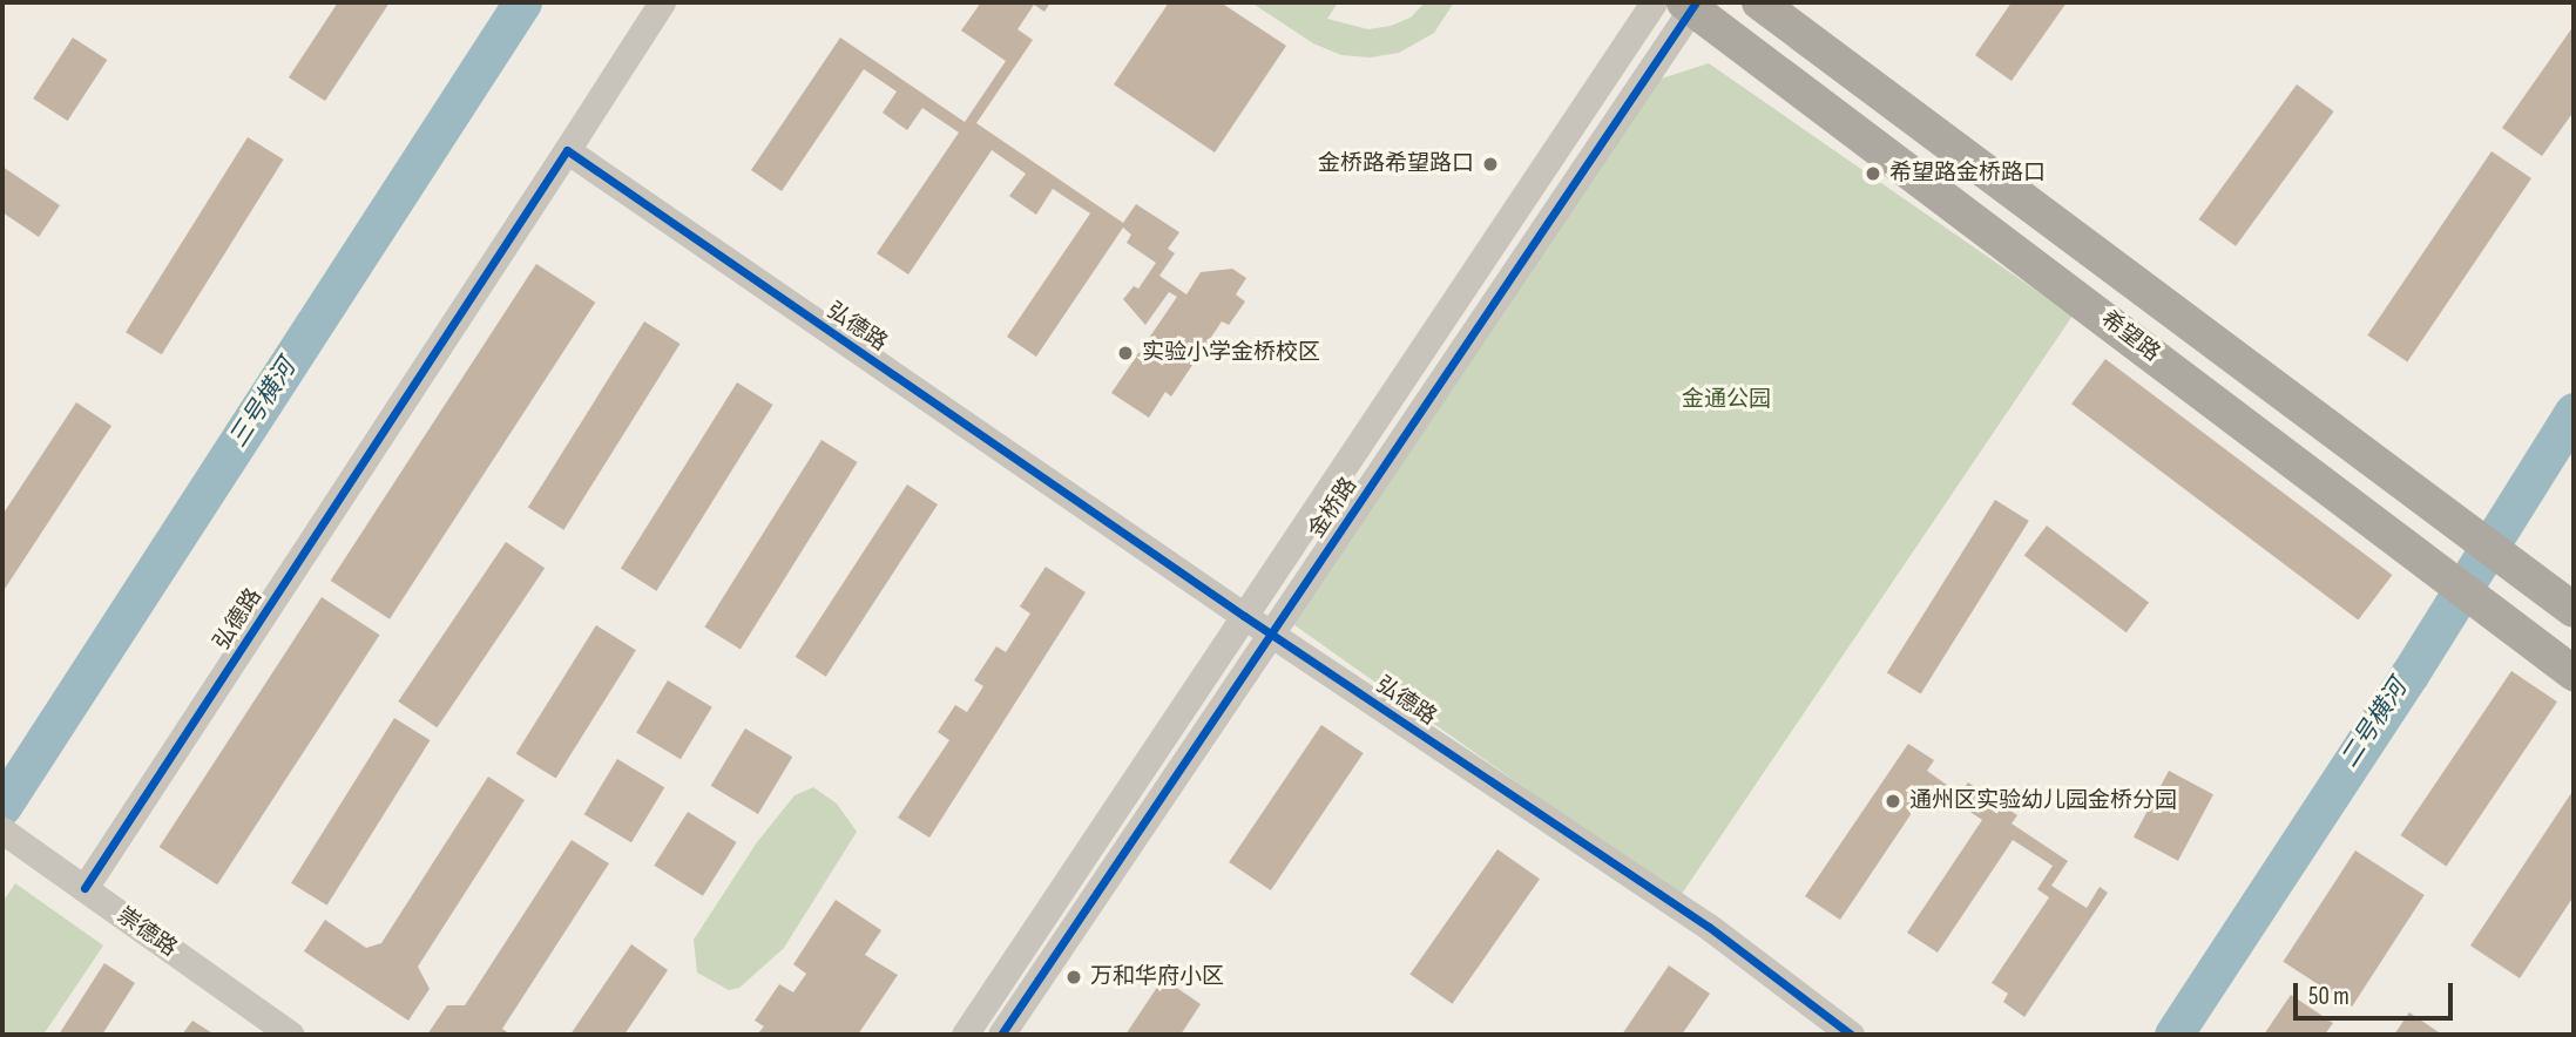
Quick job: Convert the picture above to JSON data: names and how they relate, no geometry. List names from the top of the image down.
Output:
{
  "streets": {
    "main road": ["希望路"],
    "street": ["弘德路", "金桥路", "崇德路"]
  },
  "crossings": [
    ["弘德路", "金桥路"],
    ["弘德路", "崇德路"],
    ["希望路", "金桥路"]
  ],
  "water": ["三号横河", "二号横河"],
  "parks": ["金通公园"],
  "places": [
    "金桥路希望路口",
    "希望路金桥路口",
    "实验小学金桥校区",
    "通州区实验幼儿园金桥分园",
    "万和华府小区"
  ],
  "scale_bar": "50 m"
}
